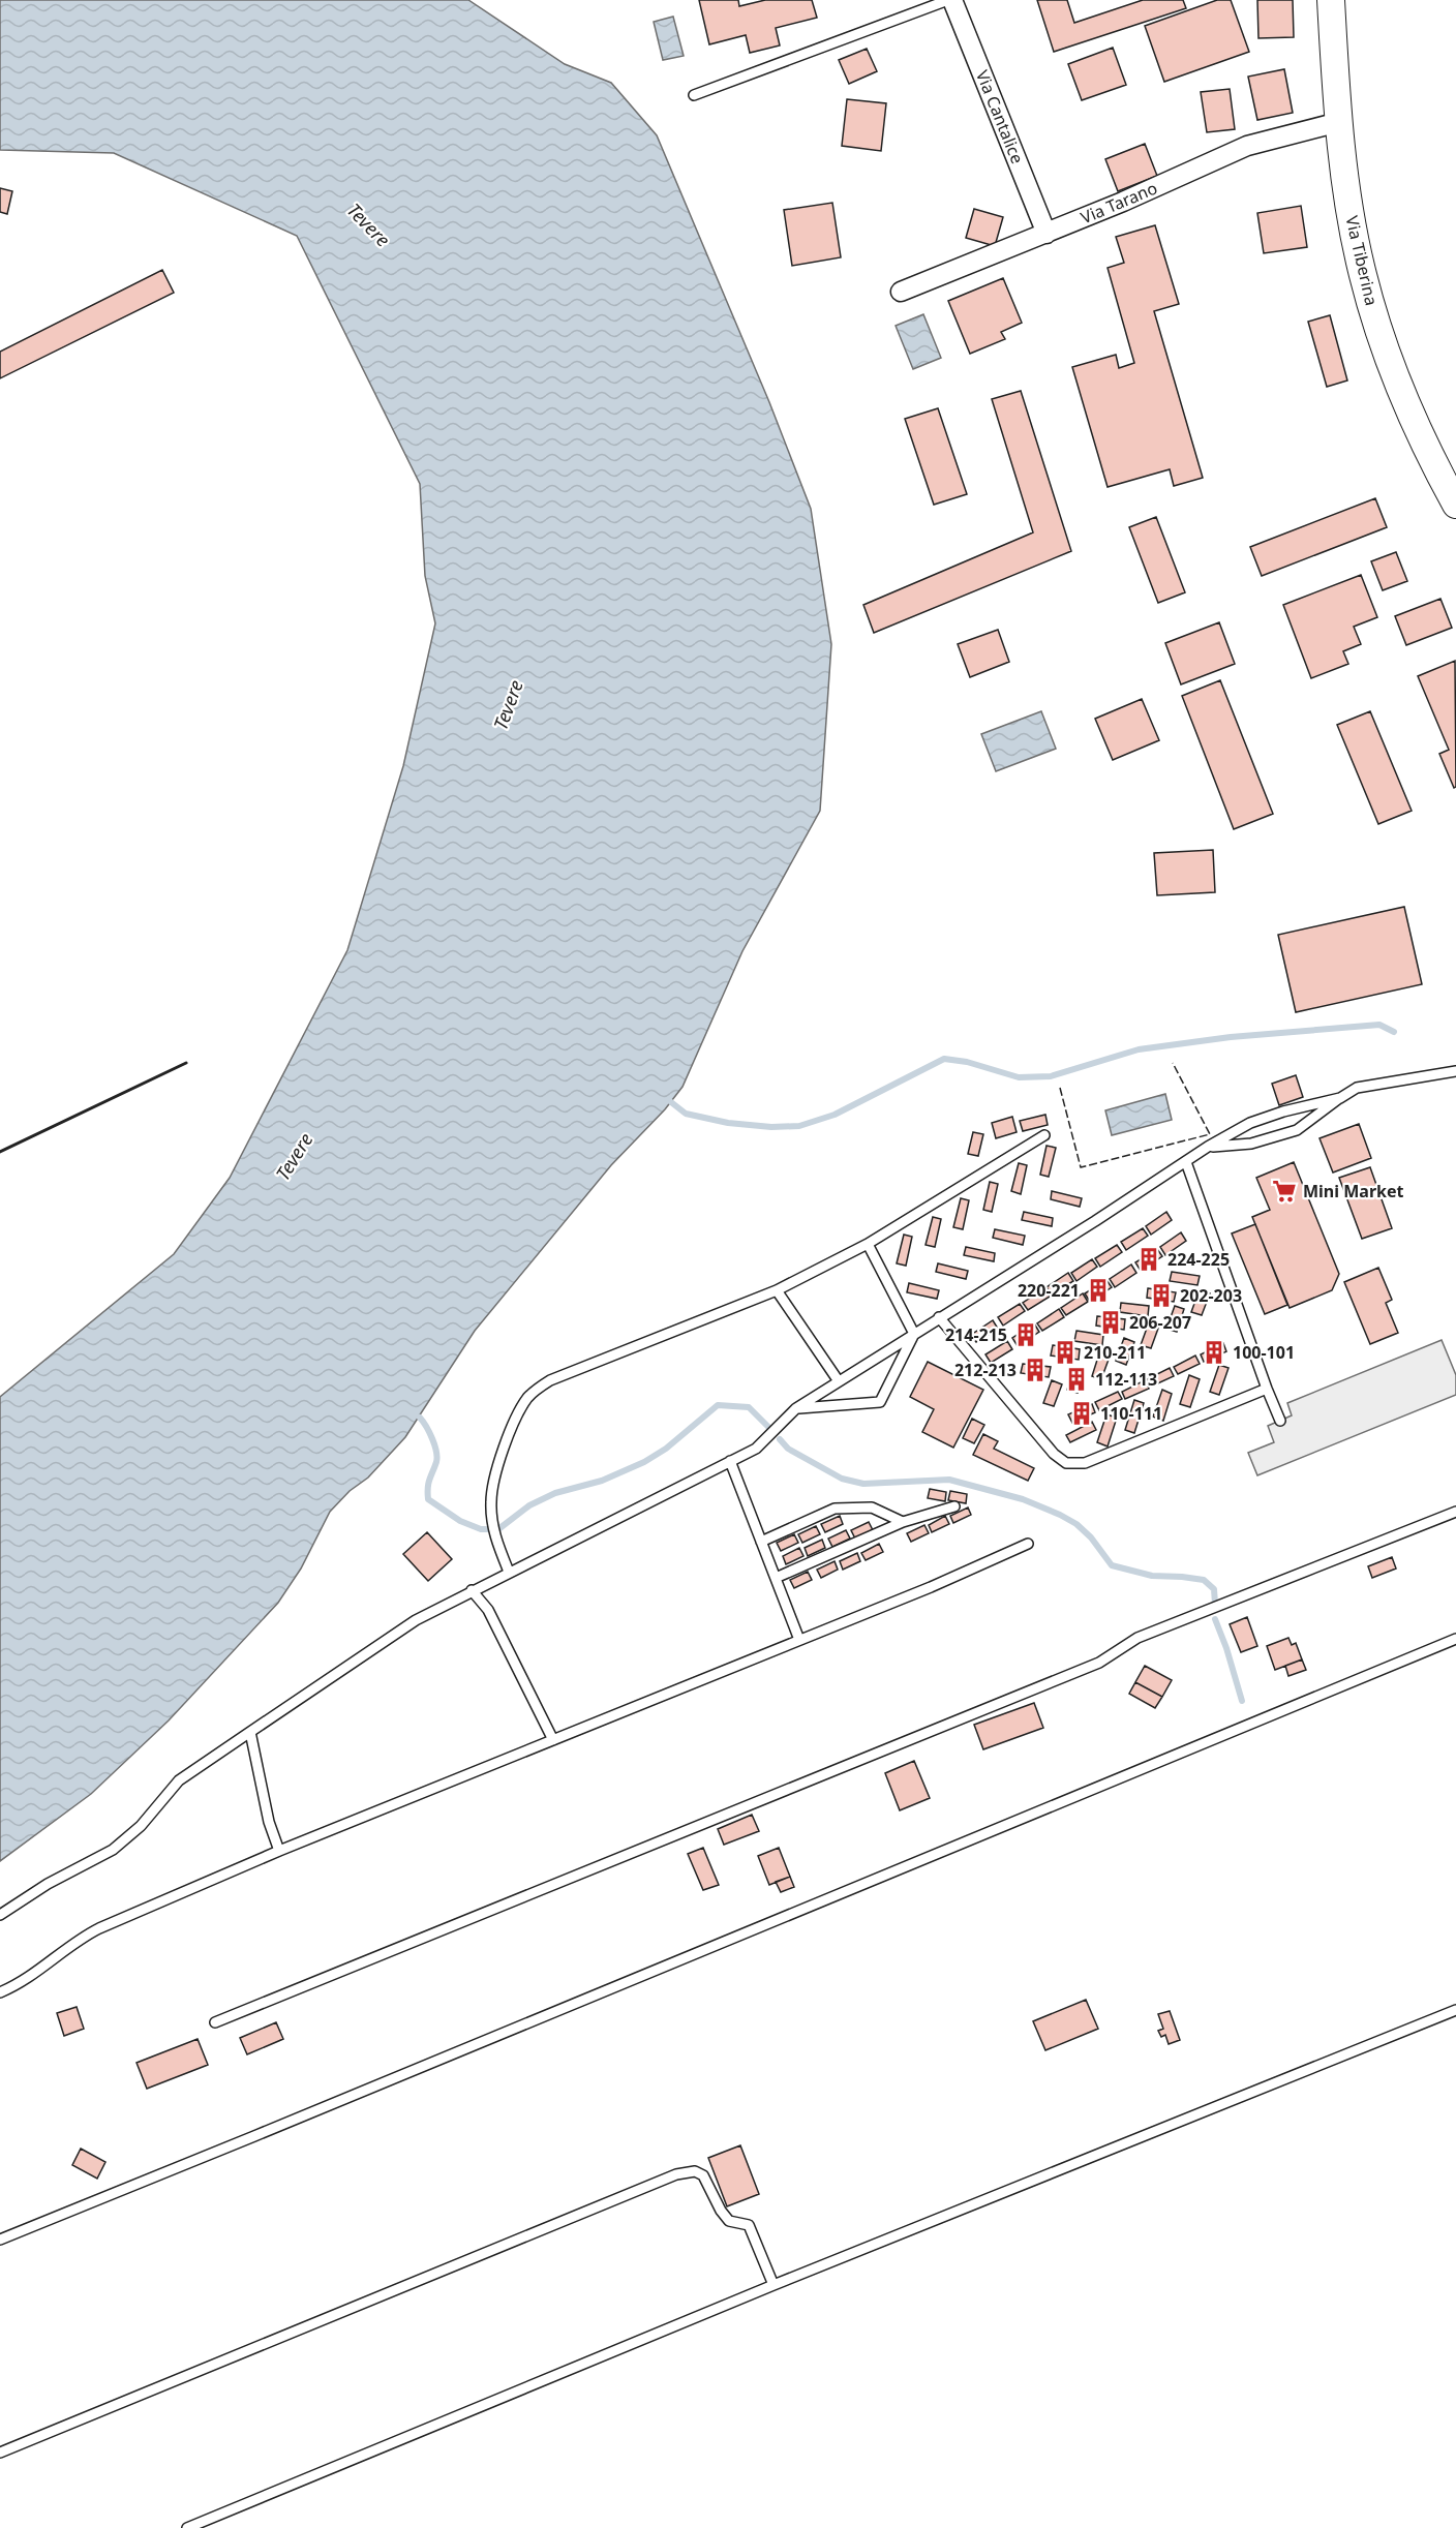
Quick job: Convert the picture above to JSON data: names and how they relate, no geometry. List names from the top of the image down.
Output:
{
  "streets": {
    "main road": ["Via Tiberina"],
    "street": ["Via Cantalice", "Via Tarano"]
  },
  "crossings": [
    ["Via Cantalice", "Via Tarano"],
    ["Via Tarano", "Via Tiberina"]
  ],
  "water": ["Tevere"],
  "places": {
    "supermarket": ["Mini Market"],
    "building": [
      "224-225",
      "220-221",
      "202-203",
      "206-207",
      "214-215",
      "210-211",
      "100-101",
      "212-213",
      "112-113",
      "110-111"
    ]
  }
}
